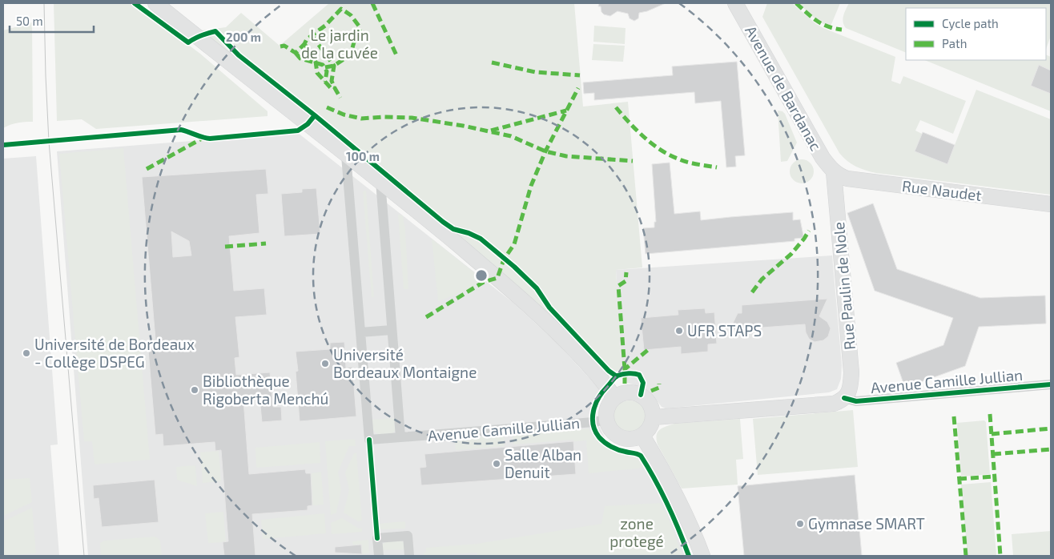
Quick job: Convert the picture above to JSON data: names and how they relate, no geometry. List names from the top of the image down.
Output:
{
  "streets": {
    "street": [
      "Avenue de Bardanac",
      "Rue Naudet",
      "Rue Paulin de Nole",
      "Avenue Camille Jullian"
    ]
  },
  "crossings": [
    ["Avenue de Bardanac", "Rue Naudet"],
    ["Avenue de Bardanac", "Rue Paulin de Nole"],
    ["Rue Naudet", "Rue Paulin de Nole"],
    ["Rue Paulin de Nole", "Avenue Camille Jullian"]
  ],
  "parks": ["Le jardin de la cuvée", "zone protegé"],
  "places": [
    "UFR STAPS",
    "Université de Bordeaux - Collège DSPEG",
    "Université Bordeaux Montaigne",
    "Bibliothèque Rigoberta Menchú",
    "Salle Alban Denuit",
    "Gymnase SMART"
  ],
  "legend": ["Cycle path", "Path"],
  "scale_bar": "50 m",
  "rings": ["200 m", "100 m"]
}
